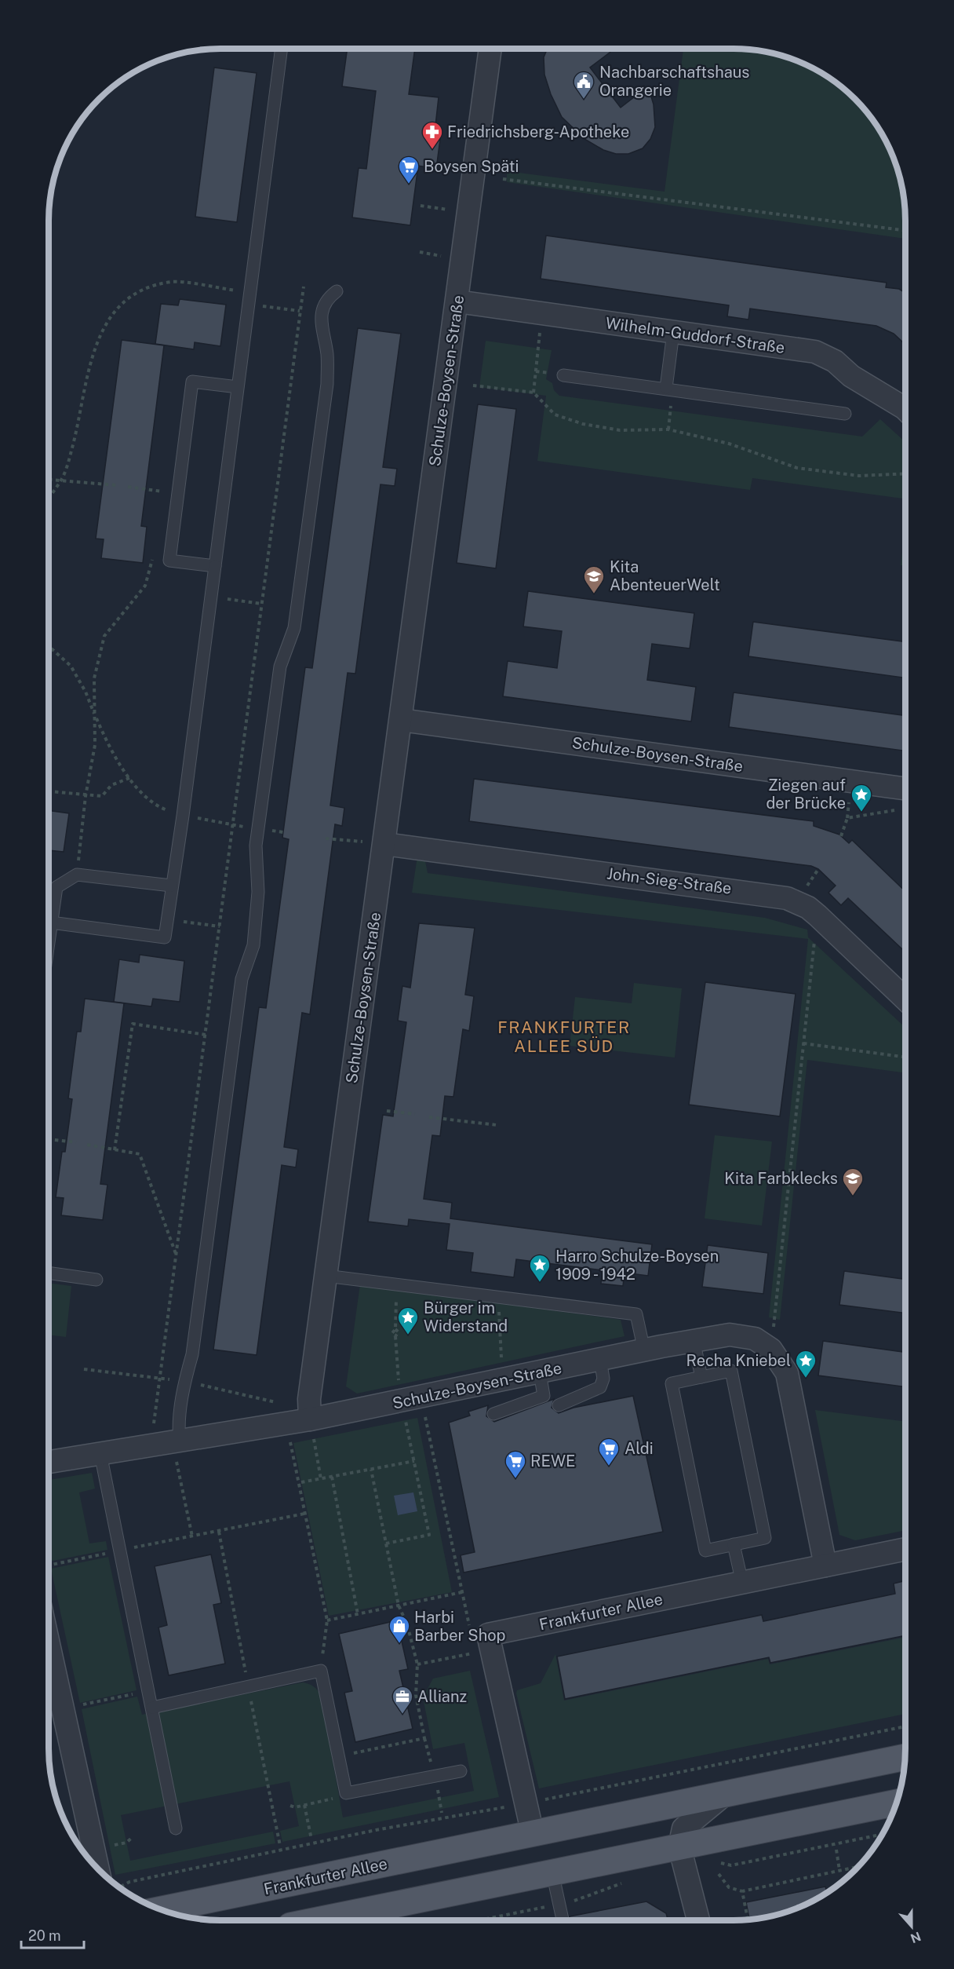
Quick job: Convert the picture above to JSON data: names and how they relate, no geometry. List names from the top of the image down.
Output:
{
  "streets": {
    "main road": ["Frankfurter Allee"],
    "street": ["Wilhelm-Guddorf-Straße", "Schulze-Boysen-Straße", "John-Sieg-Straße"]
  },
  "crossings": [
    ["Wilhelm-Guddorf-Straße", "Schulze-Boysen-Straße"],
    ["Schulze-Boysen-Straße", "John-Sieg-Straße"],
    ["Schulze-Boysen-Straße", "Frankfurter Allee"]
  ],
  "districts": ["FRANKFURTER ALLEE SÜD"],
  "places": {
    "public building": ["Nachbarschaftshaus Orangerie"],
    "pharmacy": ["Friedrichsberg-Apotheke"],
    "supermarket": ["Boysen Späti", "Aldi", "REWE"],
    "school or university": ["Kita AbenteuerWelt", "Kita Farbklecks"],
    "place": [
      "Ziegen auf der Brücke",
      "Harro Schulze-Boysen 1909 - 1942",
      "Bürger im Widerstand",
      "Recha Kniebel"
    ],
    "shop": ["Harbi Barber Shop"],
    "office": ["Allianz"]
  },
  "scale_bar": "20 m",
  "north": "bottom"
}
